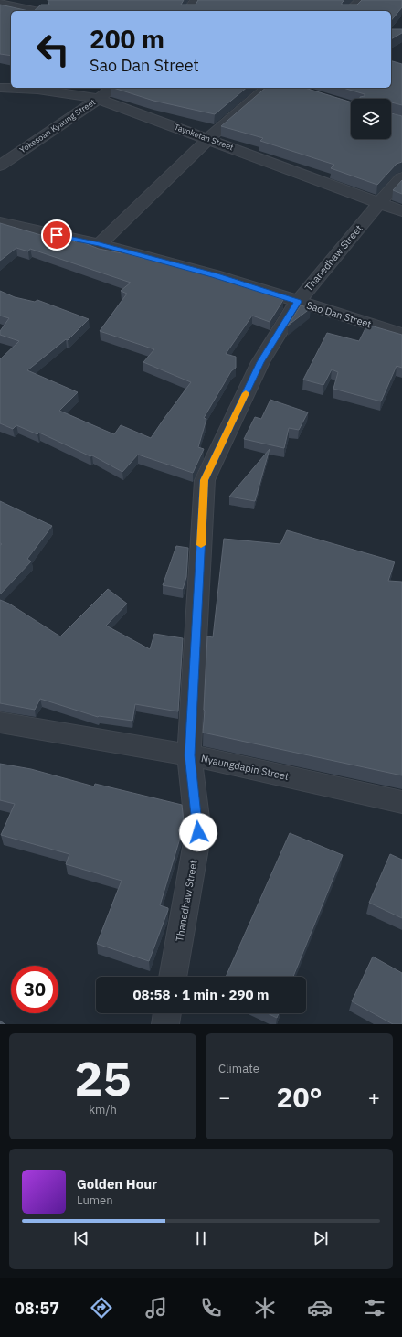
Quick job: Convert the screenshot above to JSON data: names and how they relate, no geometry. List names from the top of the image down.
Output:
{
  "streets": {
    "street": [
      "Yokesoan Kyaung Street",
      "Tayoketan Street",
      "Thanedhaw Street",
      "Sao Dan Street",
      "Nyaungdapin Street"
    ]
  },
  "crossings": [
    ["Yokesoan Kyaung Street", "Tayoketan Street"],
    ["Tayoketan Street", "Thanedhaw Street"],
    ["Thanedhaw Street", "Sao Dan Street"],
    ["Thanedhaw Street", "Nyaungdapin Street"]
  ],
  "page": {
    "turn": ["200 m", "Sao Dan Street"],
    "limit": "30",
    "trip": "08:58 · 1 min · 290 m",
    "tile": [
      ["25", "km/h"],
      "Climate"
    ],
    "heat": ["−", "20°", "+"],
    "song": ["Golden Hour", "Lumen"],
    "tabs": "08:57"
  }
}
